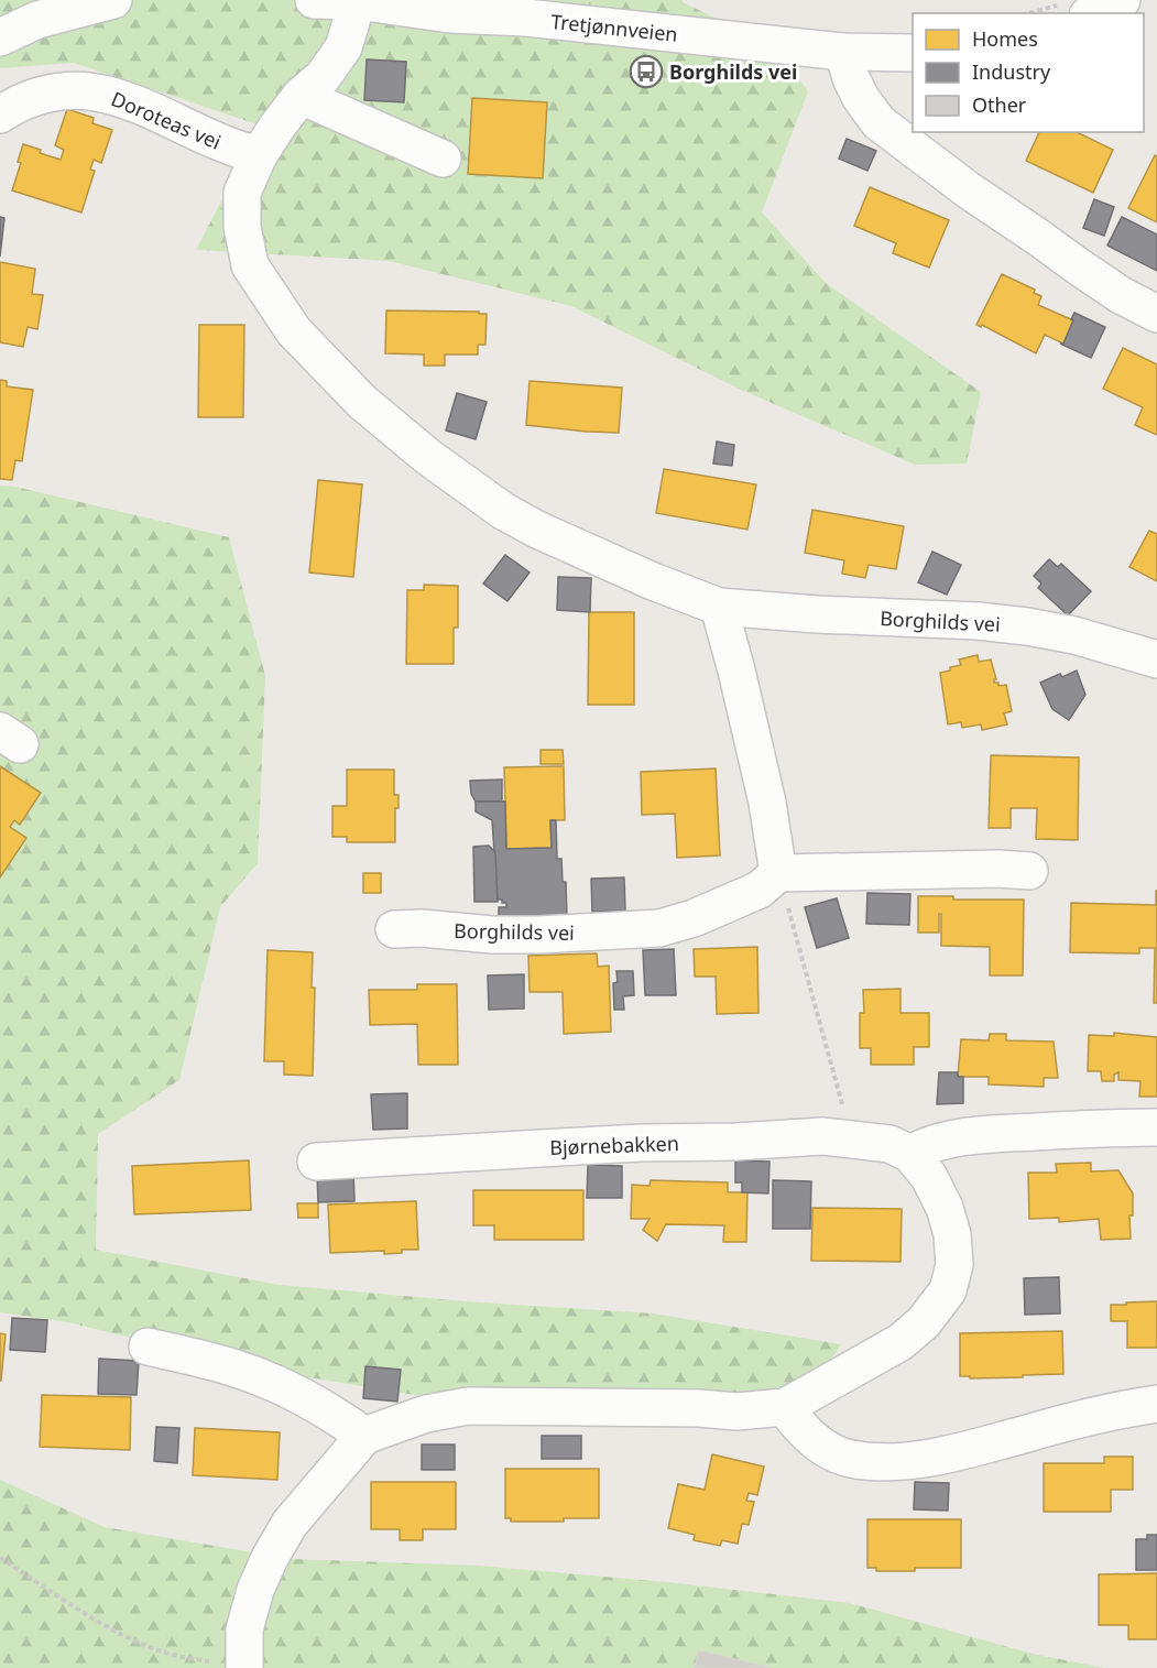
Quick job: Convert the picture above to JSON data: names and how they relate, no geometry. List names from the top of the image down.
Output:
{
  "streets": {
    "street": [
      "Tretjønnveien",
      "Doroteas vei",
      "Borghilds vei",
      "Bjørnebakken"
    ]
  },
  "crossings": [
    ["Tretjønnveien", "Borghilds vei"],
    ["Doroteas vei", "Borghilds vei"]
  ],
  "places": {
    "bus stop": ["Borghilds vei"]
  },
  "legend": ["Homes", "Industry", "Other"]
}
